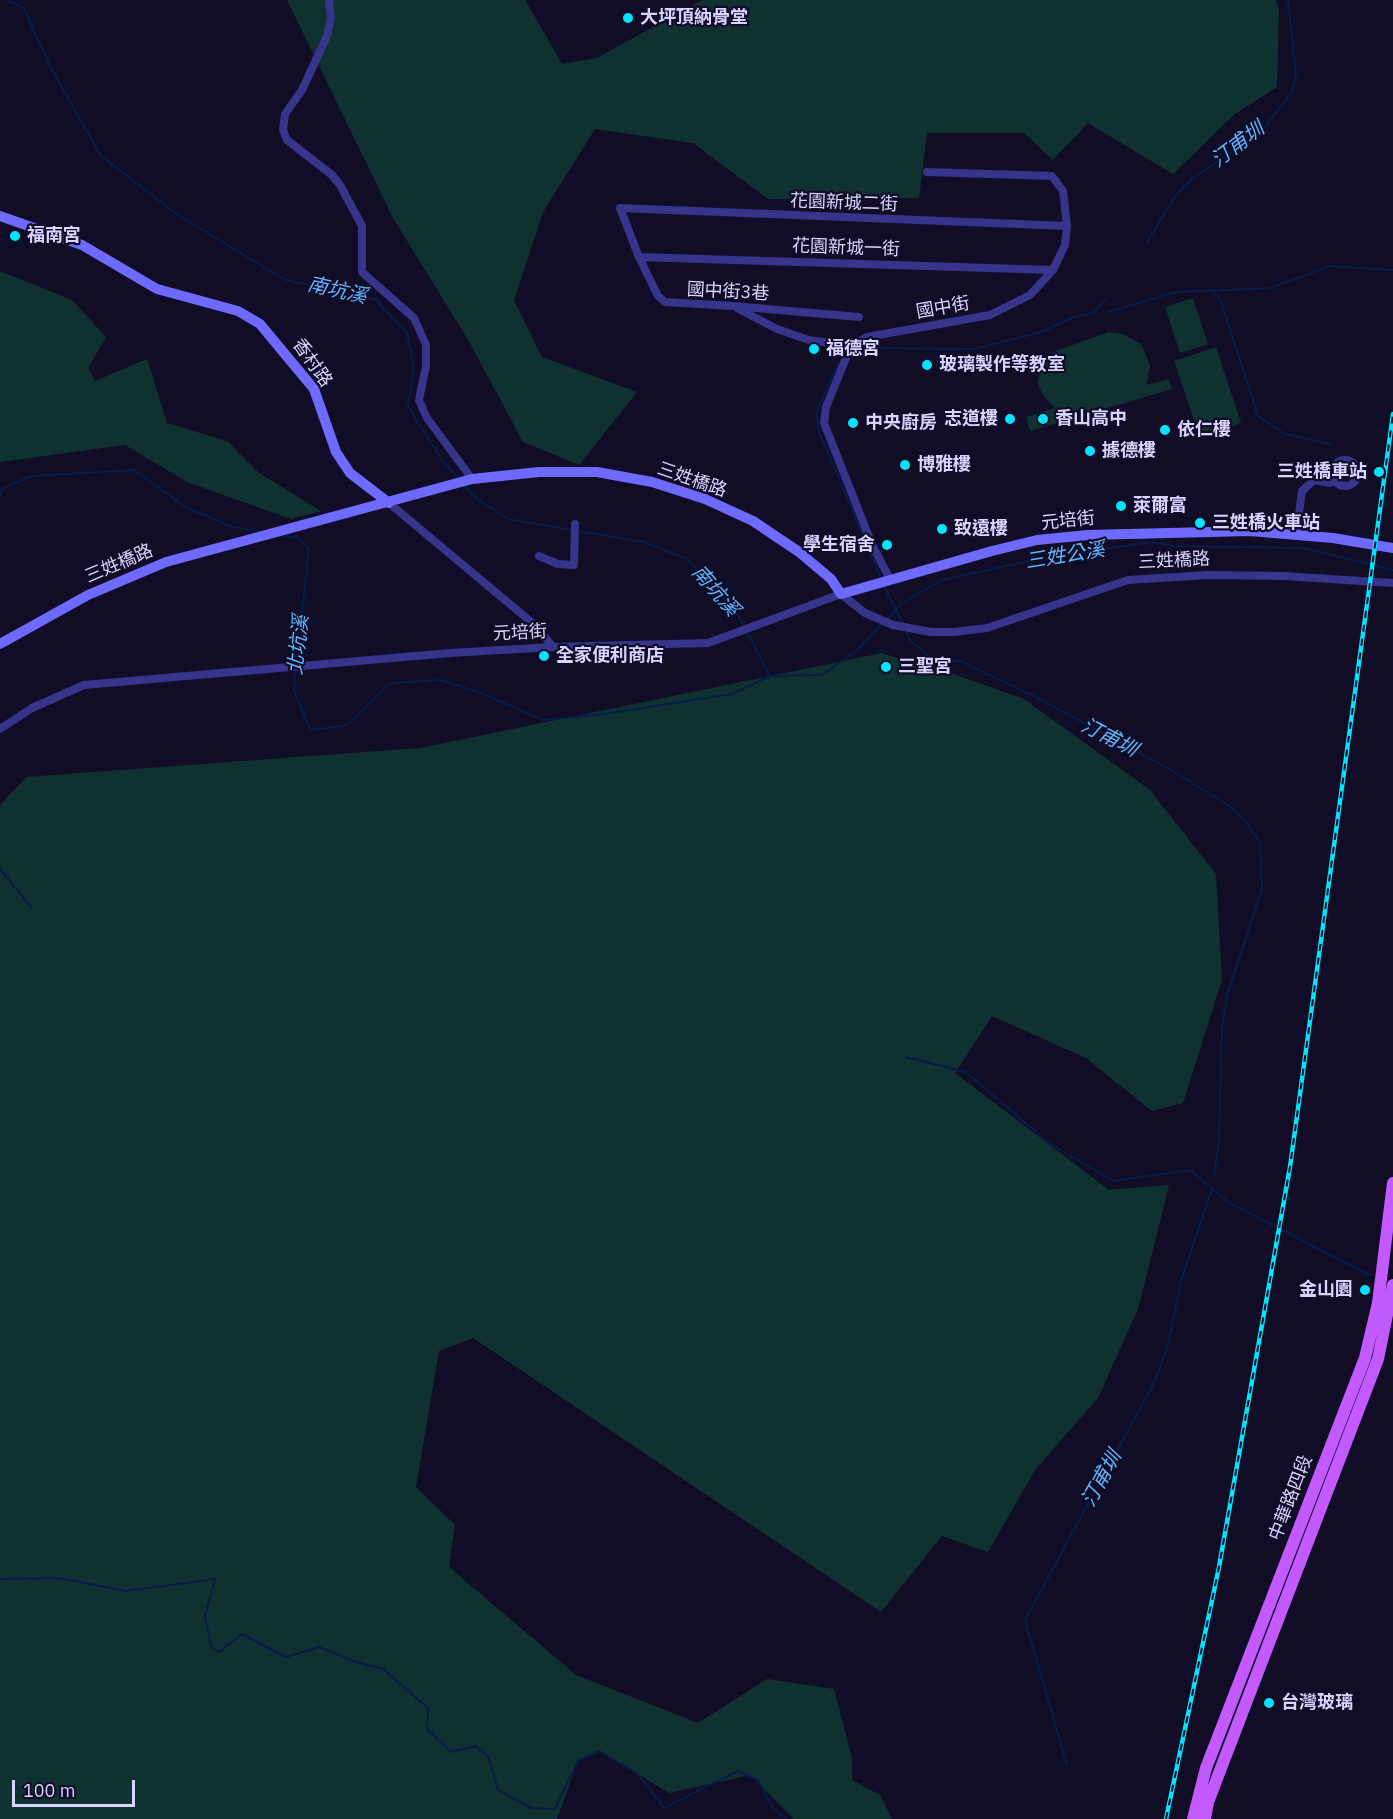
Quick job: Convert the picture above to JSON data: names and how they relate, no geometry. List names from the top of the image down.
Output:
{
  "streets": {
    "main road": ["中華路四段"],
    "street": [
      "花園新城二街",
      "花園新城一街",
      "國中街3巷",
      "國中街",
      "香村路",
      "三姓橋路",
      "元培街"
    ]
  },
  "crossings": [
    ["花園新城二街", "國中街3巷"],
    ["花園新城二街", "國中街"],
    ["花園新城一街", "國中街3巷"],
    ["花園新城一街", "國中街"],
    ["香村路", "三姓橋路"],
    ["香村路", "元培街"],
    ["三姓橋路", "元培街"]
  ],
  "water": [
    "汀甫圳",
    "南坑溪",
    "三姓公溪",
    "北坑溪"
  ],
  "places": [
    "大坪頂納骨堂",
    "福南宮",
    "福德宮",
    "玻璃製作等教室",
    "志道樓",
    "香山高中",
    "中央廚房",
    "依仁樓",
    "據德樓",
    "博雅樓",
    "三姓橋車站",
    "萊爾富",
    "三姓橋火車站",
    "致遠樓",
    "學生宿舍",
    "全家便利商店",
    "三聖宮",
    "金山園",
    "台灣玻璃"
  ],
  "scale_bar": "100 m"
}
